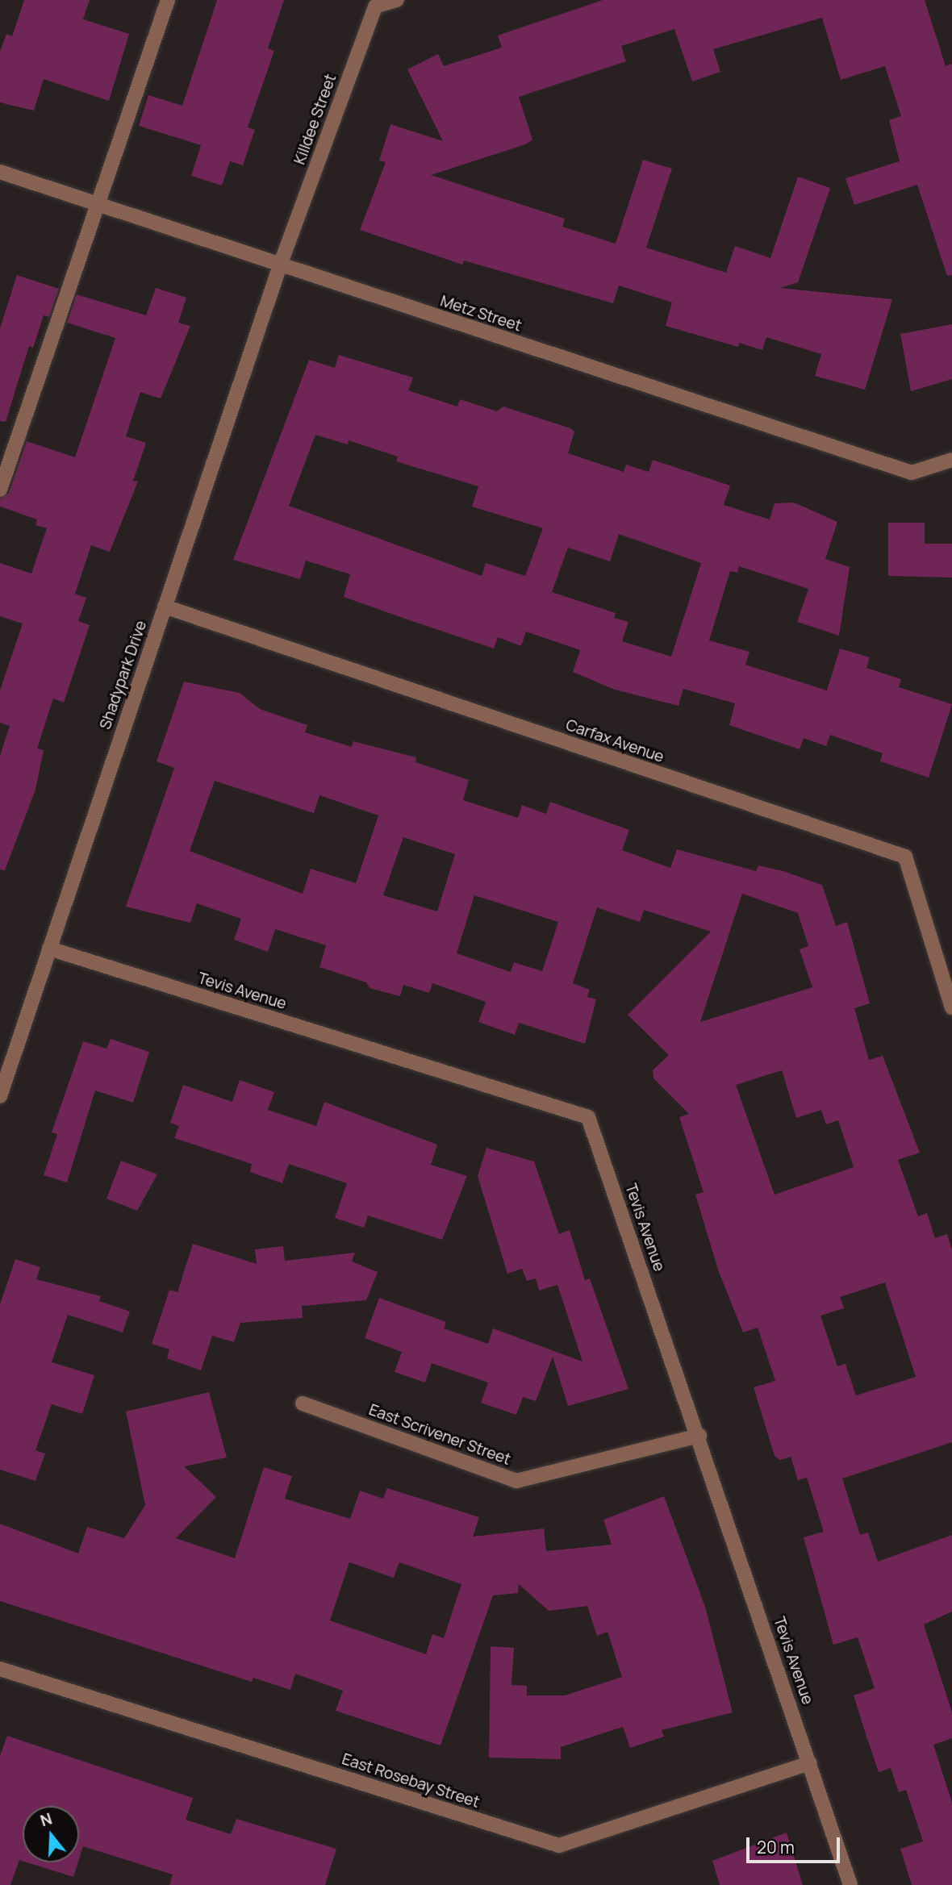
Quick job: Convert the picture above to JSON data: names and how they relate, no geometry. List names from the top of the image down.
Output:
{
  "streets": {
    "street": [
      "Killdee Street",
      "Metz Street",
      "Shadypark Drive",
      "Carfax Avenue",
      "Tevis Avenue",
      "East Scrivener Street",
      "East Rosebay Street"
    ]
  },
  "crossings": [
    ["Killdee Street", "Metz Street"],
    ["Killdee Street", "Shadypark Drive"],
    ["Metz Street", "Shadypark Drive"],
    ["Shadypark Drive", "Carfax Avenue"],
    ["Shadypark Drive", "Tevis Avenue"],
    ["Tevis Avenue", "East Scrivener Street"],
    ["Tevis Avenue", "East Rosebay Street"]
  ],
  "scale_bar": "20 m",
  "north": "top"
}
